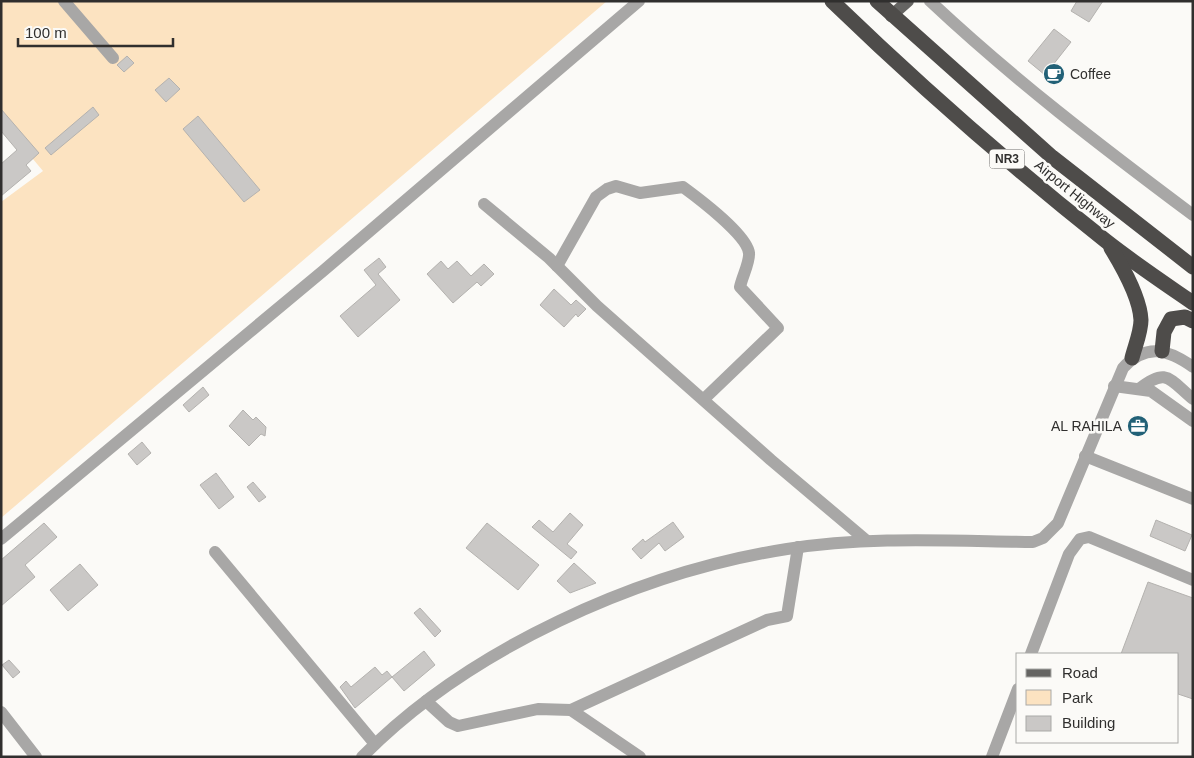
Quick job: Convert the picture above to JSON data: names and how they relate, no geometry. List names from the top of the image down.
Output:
{
  "streets": {
    "highway": ["NR3", "Airport Highway"]
  },
  "places": {
    "cafe": ["Coffee"],
    "office": ["AL RAHILA"]
  },
  "legend": ["Road", "Park", "Building"],
  "scale_bar": "100 m"
}
